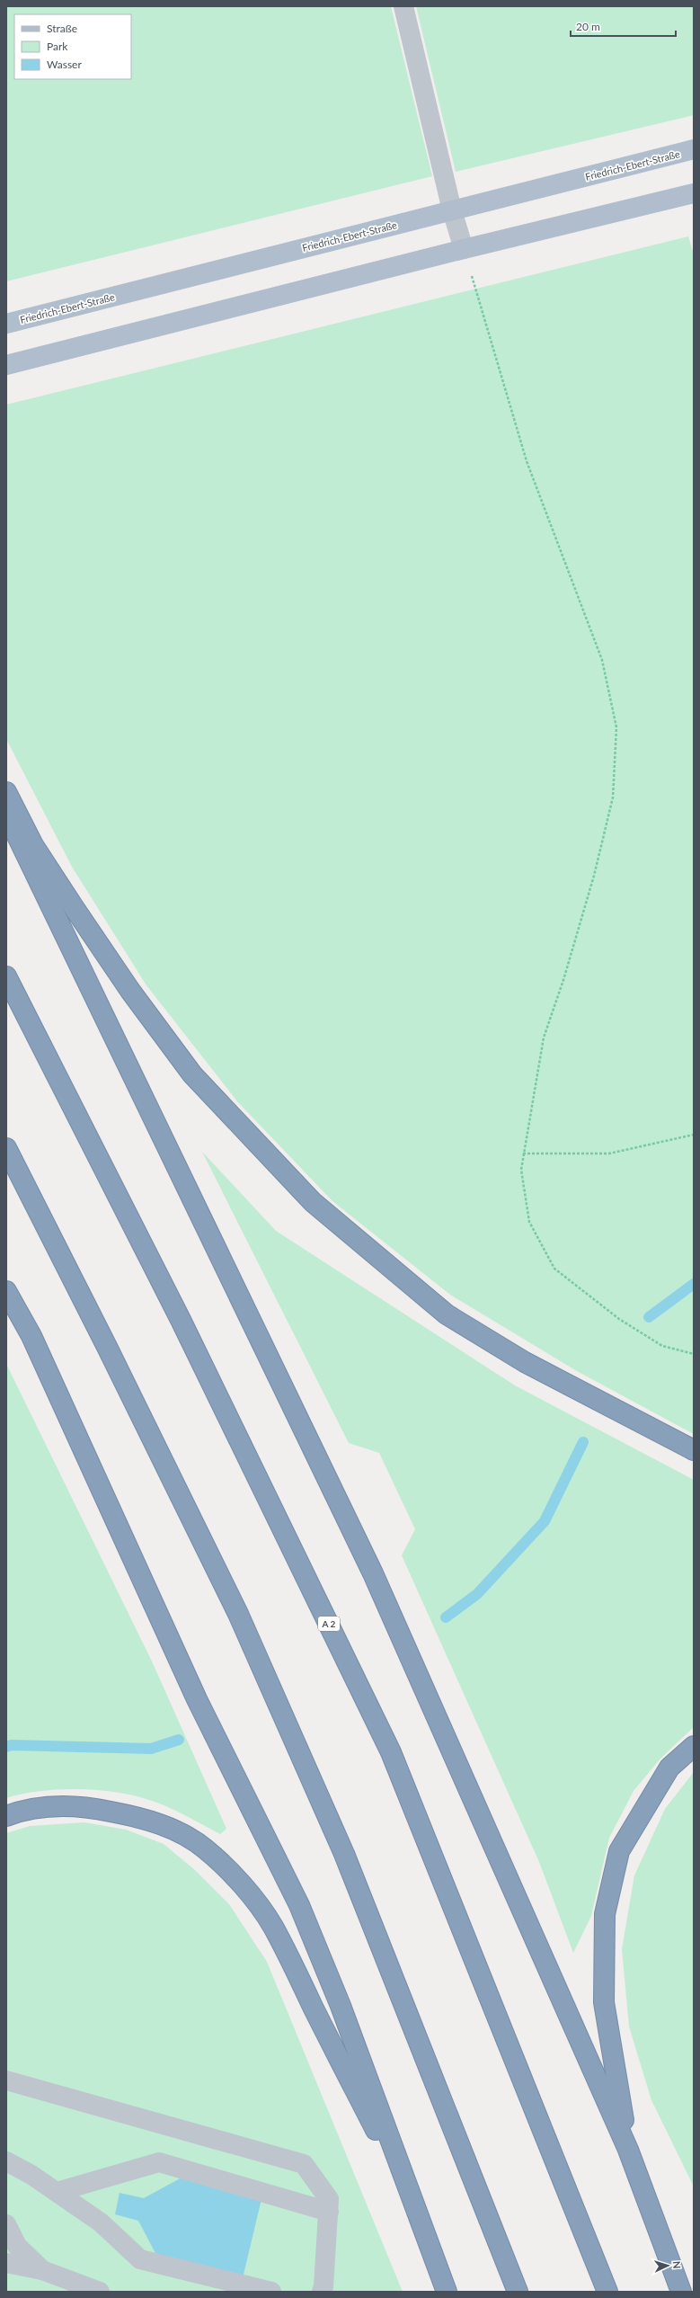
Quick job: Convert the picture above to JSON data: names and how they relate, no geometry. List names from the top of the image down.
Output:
{
  "streets": {
    "highway": ["A 2"],
    "main road": ["Friedrich-Ebert-Straße"]
  },
  "legend": ["Straße", "Park", "Wasser"],
  "scale_bar": "20 m",
  "north": "right"
}
